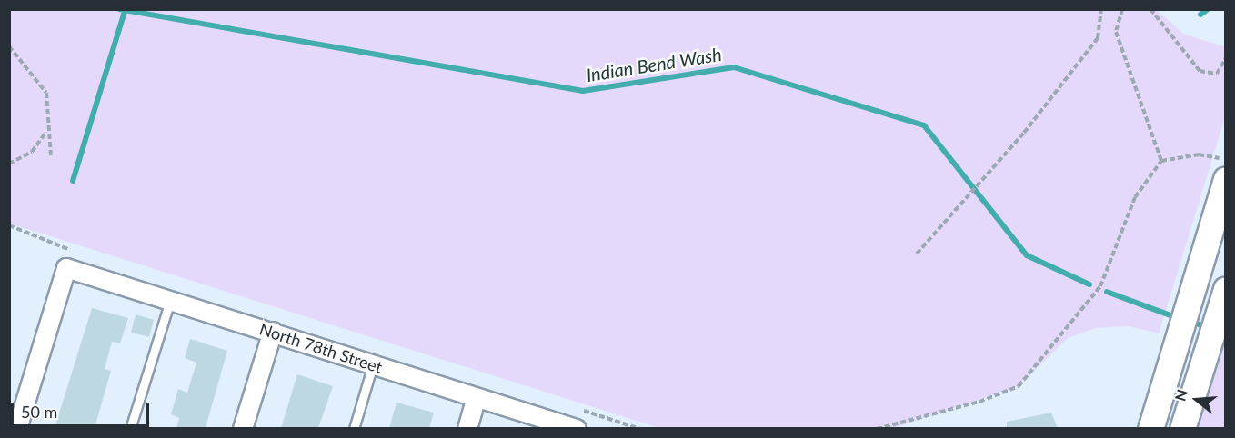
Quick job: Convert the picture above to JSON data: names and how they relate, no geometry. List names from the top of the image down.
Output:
{
  "streets": {
    "street": ["North 78th Street"]
  },
  "water": ["Indian Bend Wash"],
  "scale_bar": "50 m",
  "north": "left"
}
